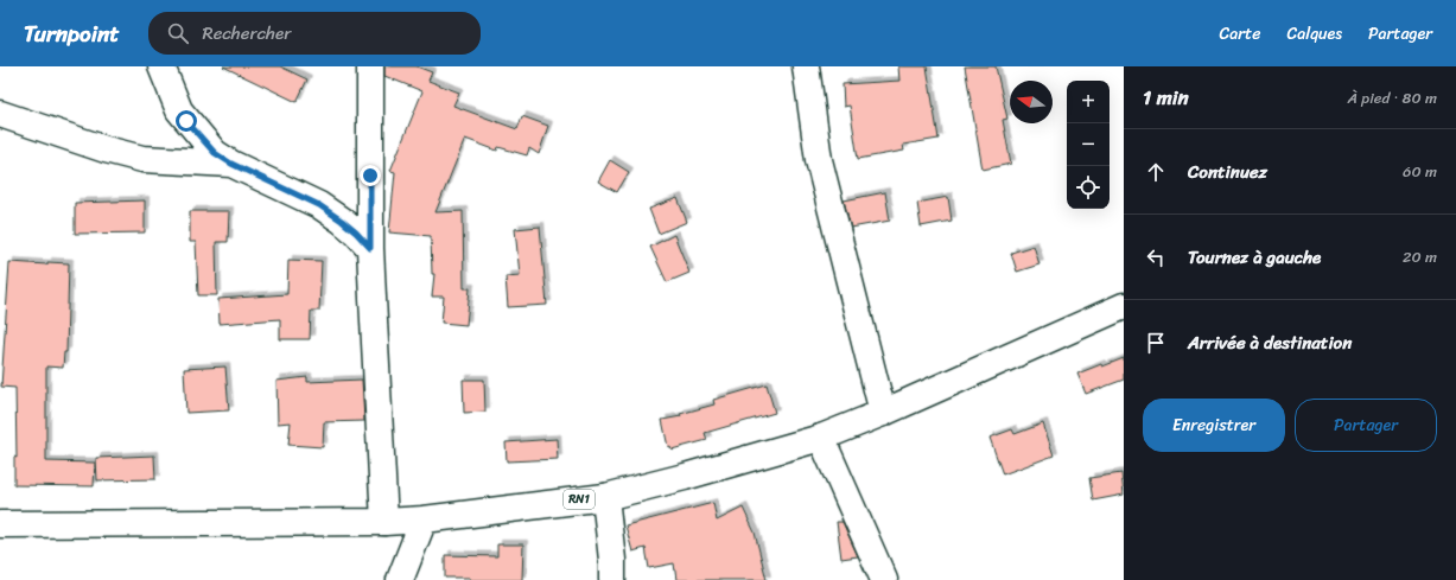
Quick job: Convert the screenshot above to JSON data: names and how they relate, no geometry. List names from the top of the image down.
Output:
{
  "streets": {
    "main road": ["RN1"]
  },
  "north": "left",
  "page": {
    "header": "Turnpoint",
    "search": "Rechercher",
    "nav": ["Carte", "Calques", "Partager"],
    "heading": ["1 min", "À pied · 80 m"],
    "map_buttons": ["+", "−"],
    "list": [
      ["Continuez", "60 m"],
      ["Tournez à gauche", "20 m"],
      "Arrivée à destination"
    ],
    "buttons": ["Enregistrer", "Partager"]
  }
}
